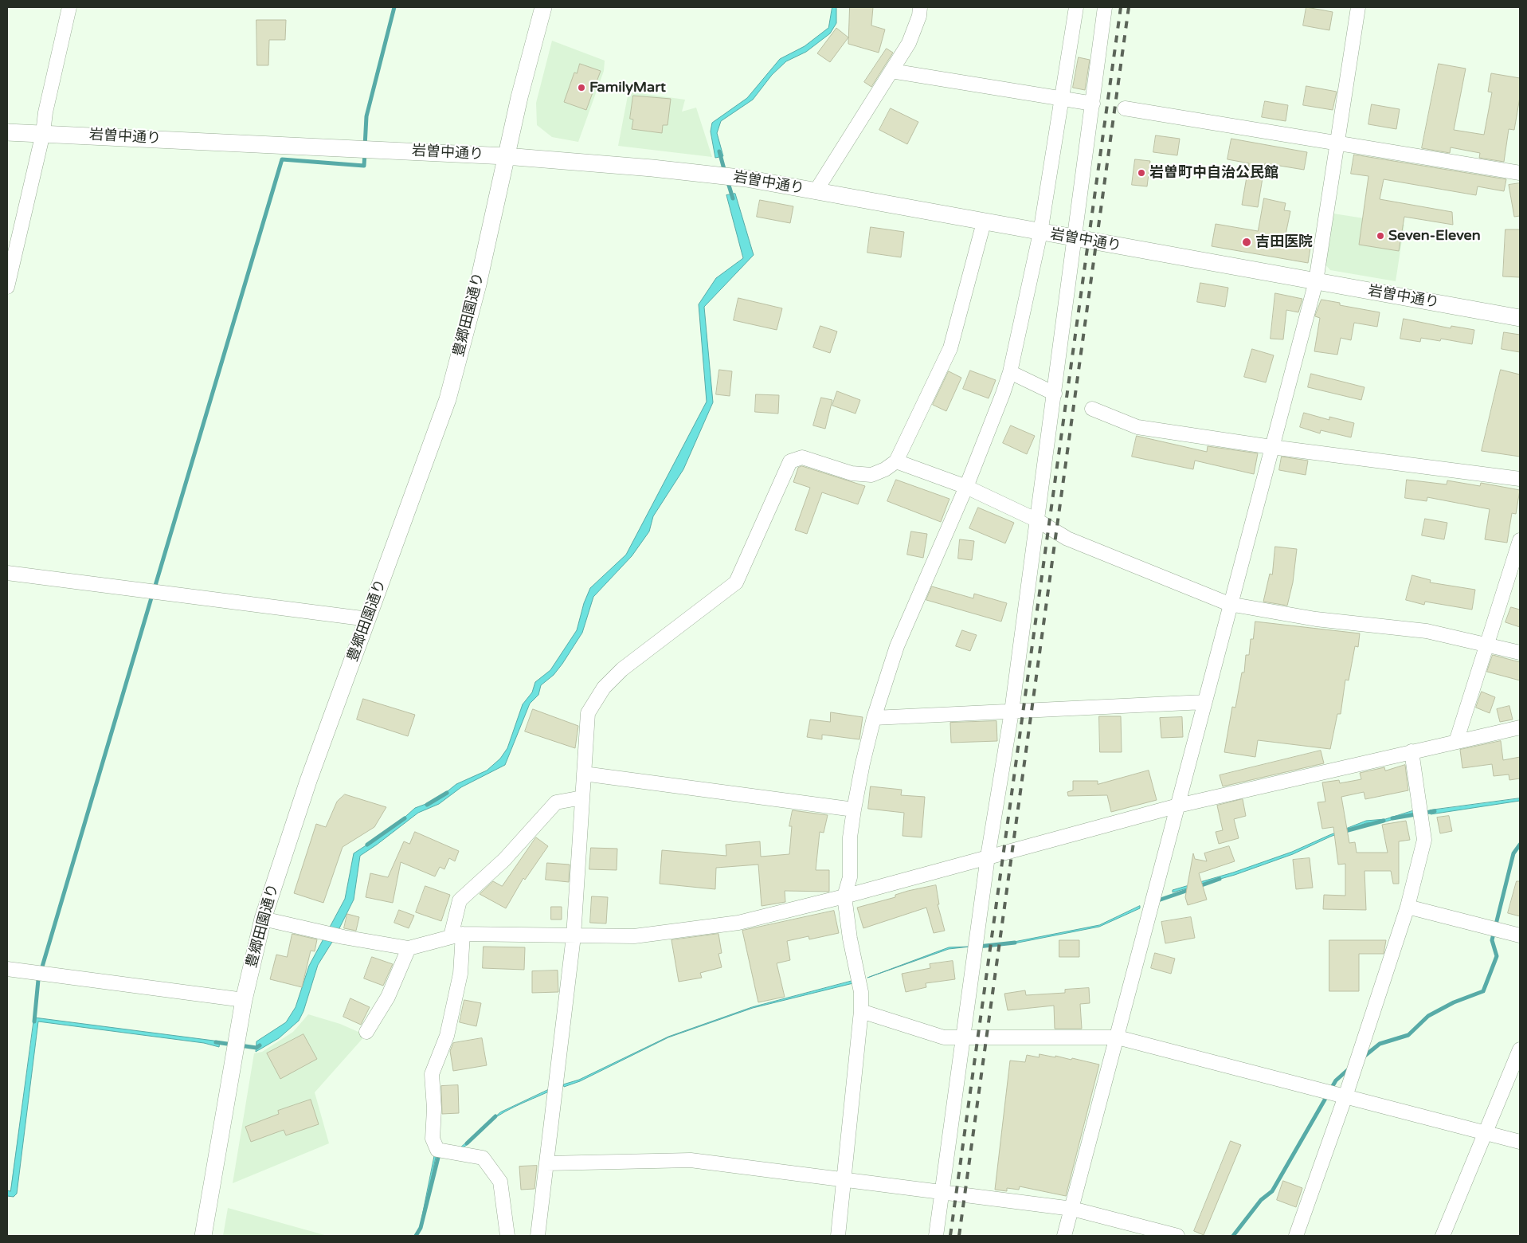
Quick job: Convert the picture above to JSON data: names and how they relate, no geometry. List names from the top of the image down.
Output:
{
  "streets": {
    "street": ["岩曽中通り", "豊郷田園通り"]
  },
  "crossings": [
    ["岩曽中通り", "豊郷田園通り"]
  ],
  "places": [
    "FamilyMart",
    "岩曽町中自治公民館",
    "Seven-Eleven",
    "吉田医院"
  ]
}
